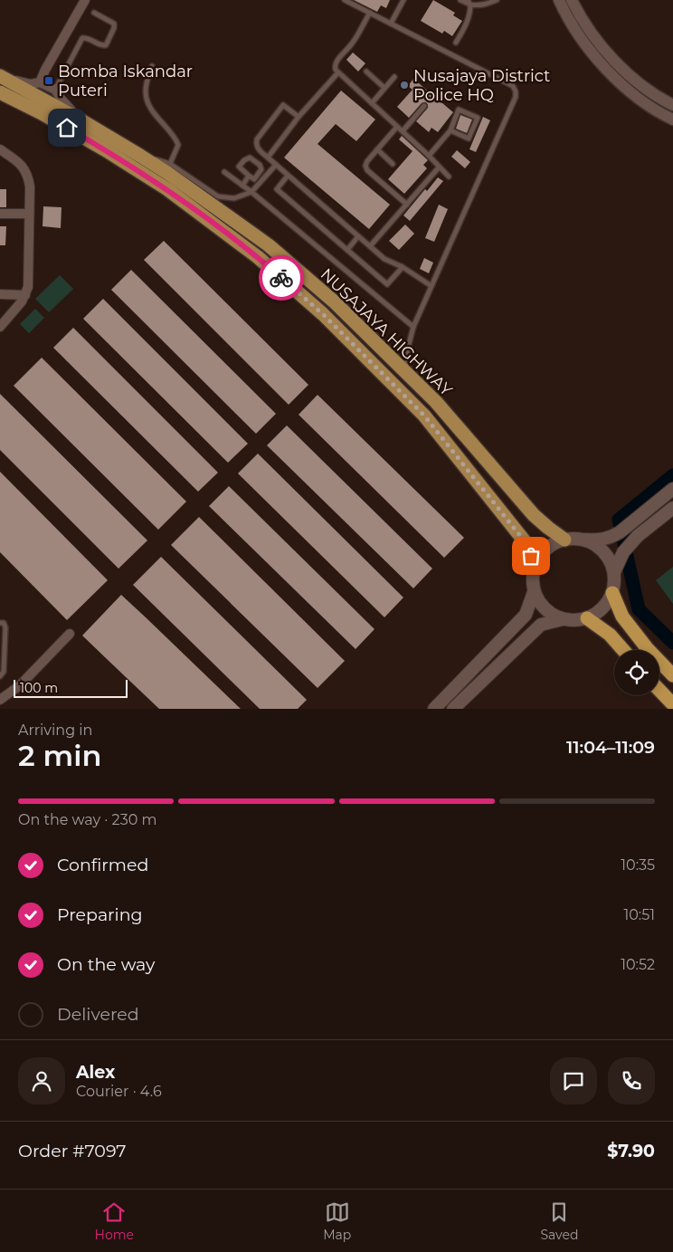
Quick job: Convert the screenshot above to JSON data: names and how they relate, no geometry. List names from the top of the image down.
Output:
{
  "streets": {
    "main road": ["NUSAJAYA HIGHWAY"]
  },
  "places": {
    "transit": ["Bomba Iskandar Puteri"],
    "other": ["Nusajaya District Police HQ"]
  },
  "scale_bar": "100 m",
  "page": {
    "scale": "100 m",
    "heading": ["2 min", "Arriving in", "11:04–11:09"],
    "panel": [
      "Alex",
      "Courier · 4.6",
      "Order #7097",
      "$7.90"
    ],
    "bar": "On the way · 230 m",
    "list": [
      ["Confirmed", "10:35"],
      ["Preparing", "10:51"],
      ["On the way", "10:52"],
      "Delivered"
    ],
    "tabs": ["Home", "Map", "Saved"]
  }
}
